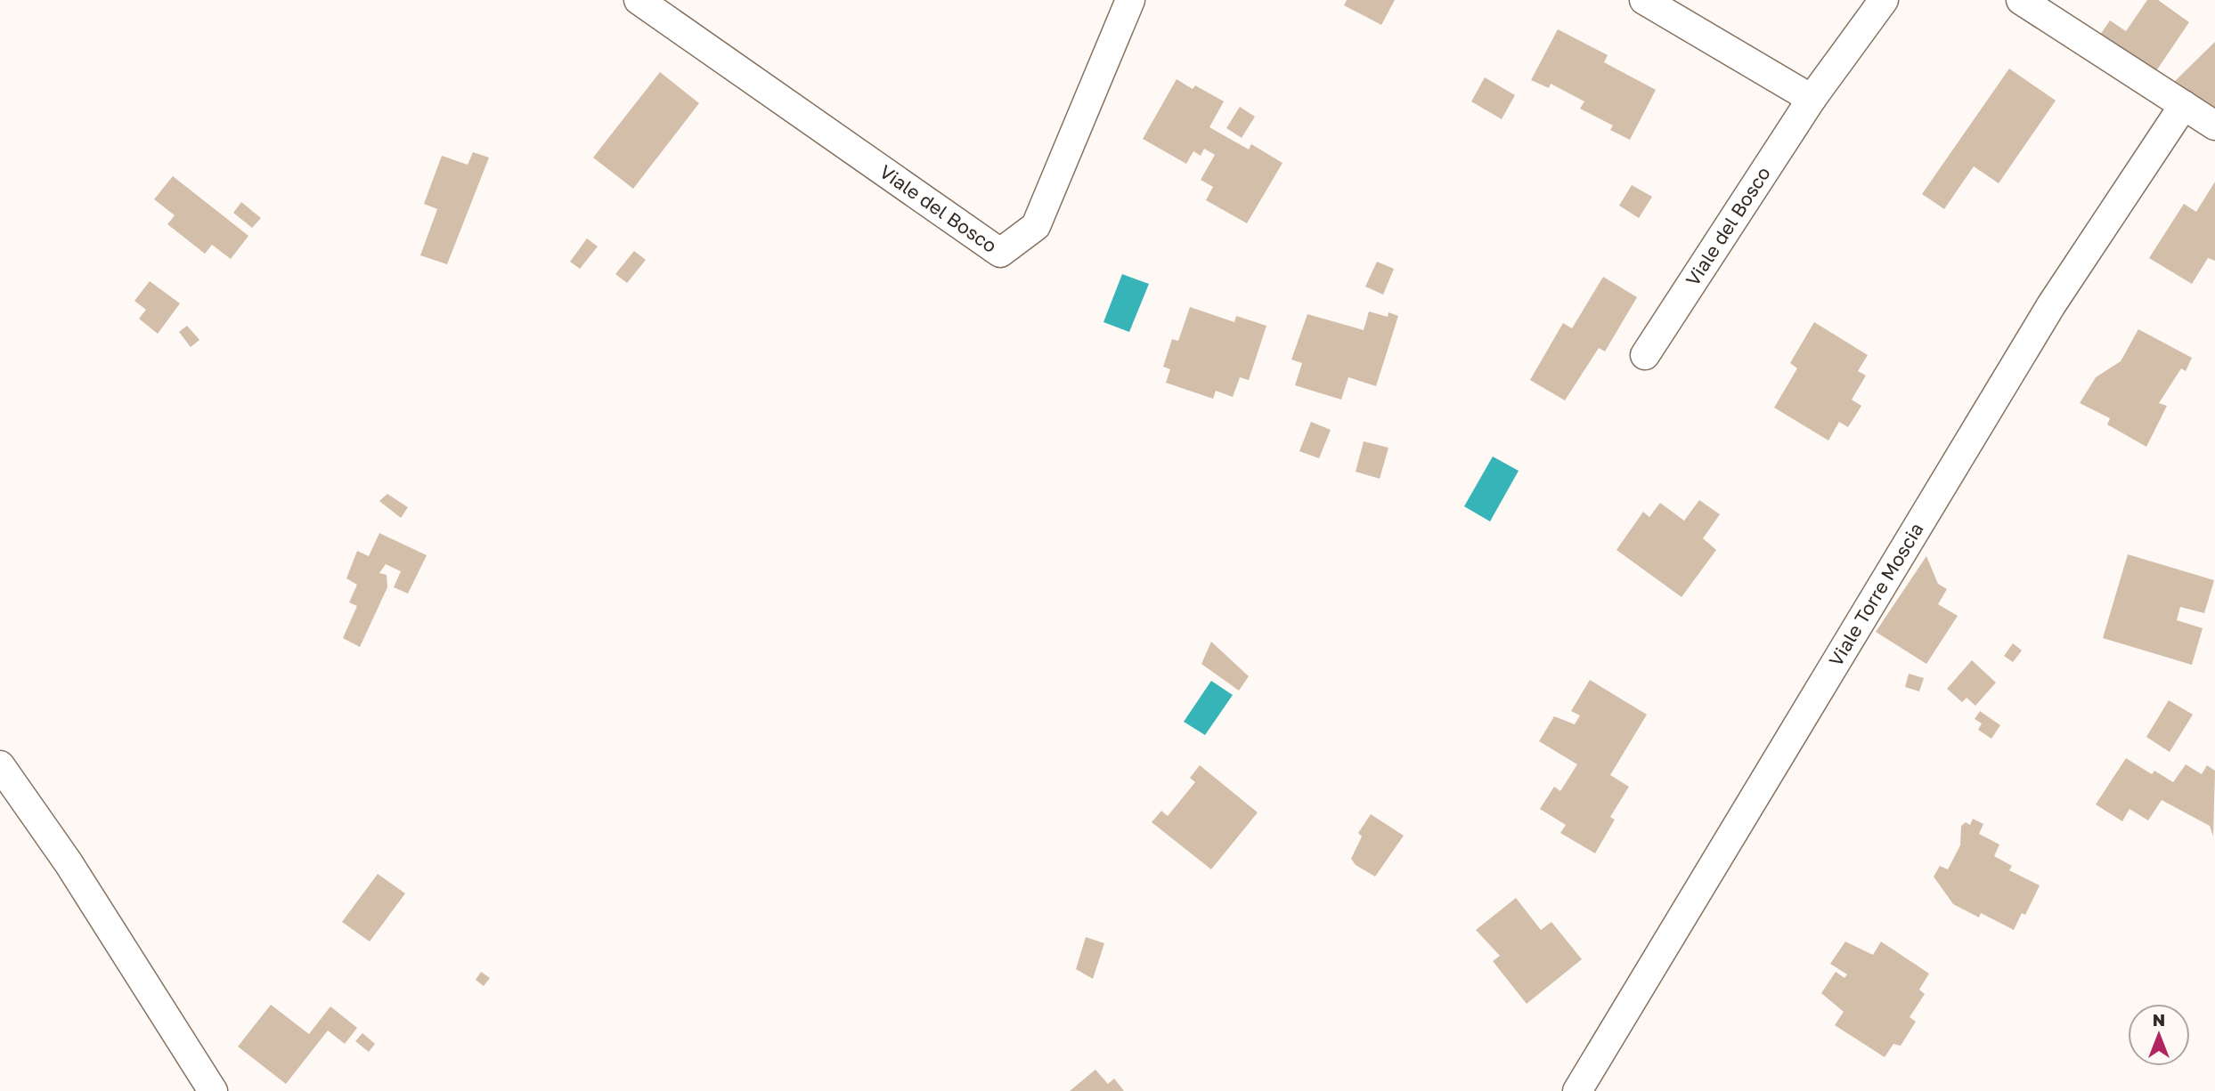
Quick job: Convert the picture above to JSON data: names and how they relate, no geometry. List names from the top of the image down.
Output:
{
  "streets": {
    "street": ["Viale del Bosco", "Viale Torre Moscia"]
  },
  "north": "top"
}
